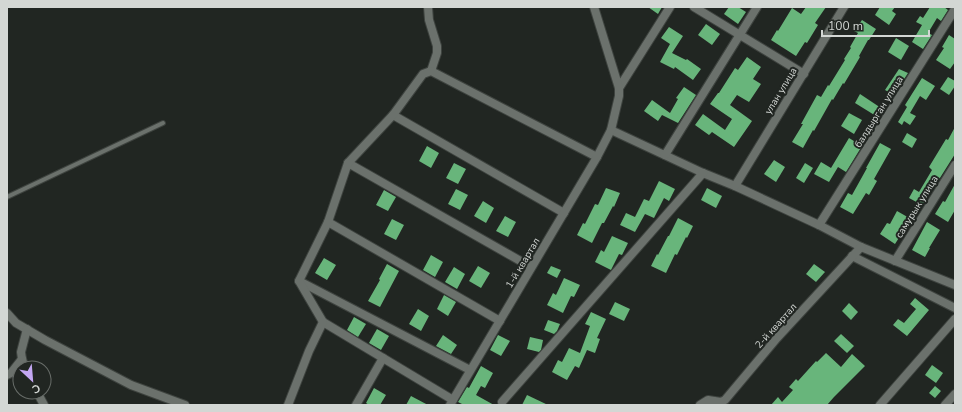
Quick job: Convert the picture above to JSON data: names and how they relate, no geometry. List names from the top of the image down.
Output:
{
  "streets": {
    "street": [
      "улан улица",
      "балдырган улица",
      "самурык улица",
      "1-й квартал",
      "2-й квартал"
    ]
  },
  "scale_bar": "100 m",
  "north": "bottom right"
}
